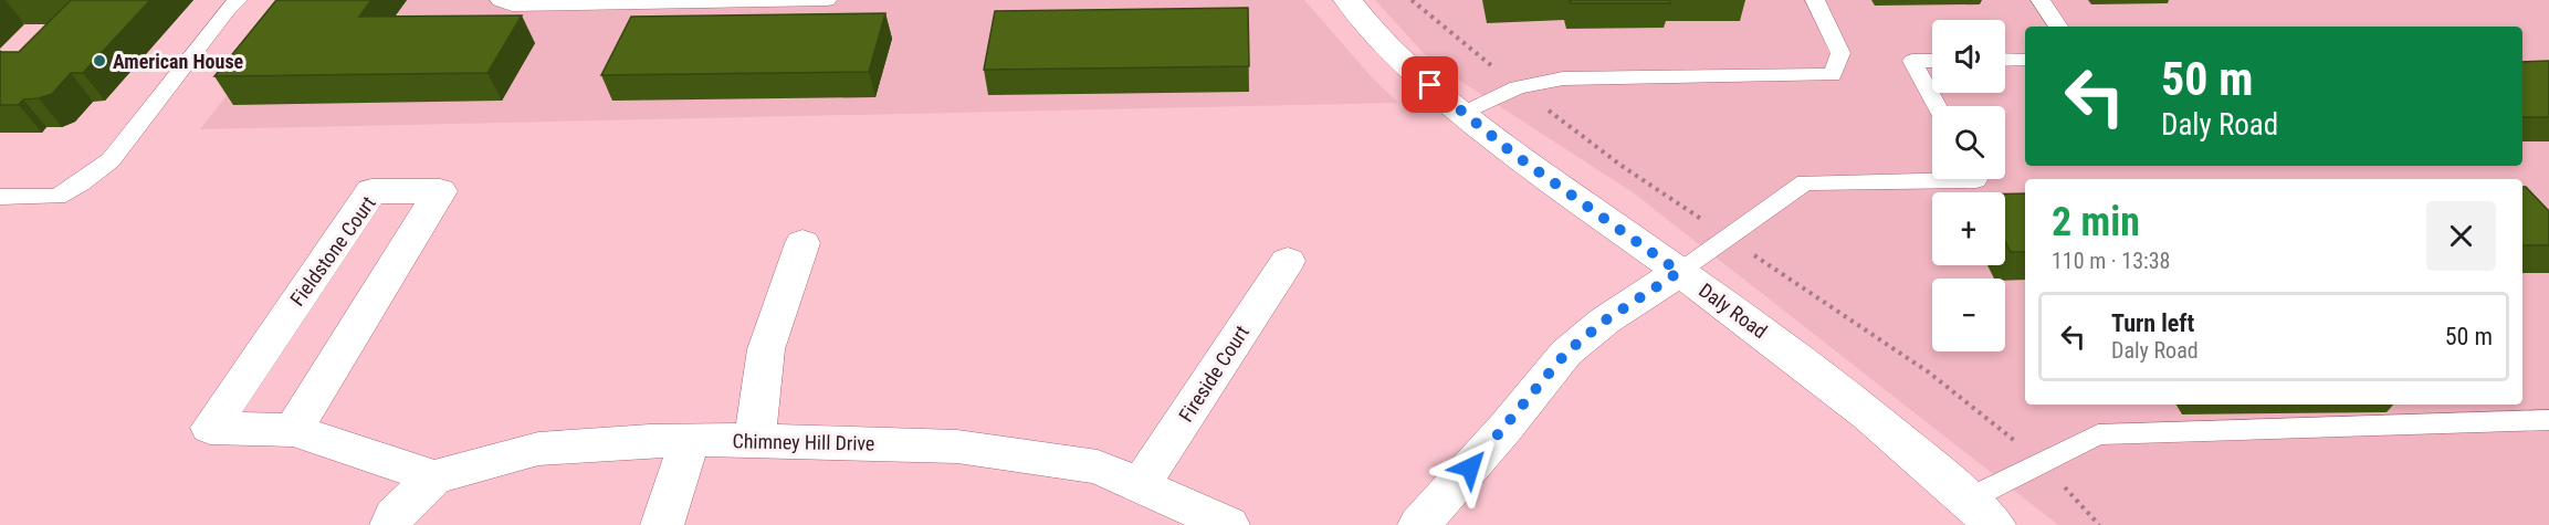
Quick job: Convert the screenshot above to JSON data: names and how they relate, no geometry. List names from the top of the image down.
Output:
{
  "streets": {
    "street": [
      "Fieldstone Court",
      "Daly Road",
      "Fireside Court",
      "Chimney Hill Drive"
    ]
  },
  "crossings": [
    ["Fieldstone Court", "Chimney Hill Drive"],
    ["Fireside Court", "Chimney Hill Drive"]
  ],
  "places": ["American House"],
  "page": {
    "map_buttons": ["+", "−"],
    "turn": ["50 m", "Daly Road"],
    "heading": ["2 min", "110 m · 13:38"],
    "list": [
      {
        "name": "Turn left",
        "note": "Daly Road",
        "value": "50 m"
      }
    ]
  }
}
